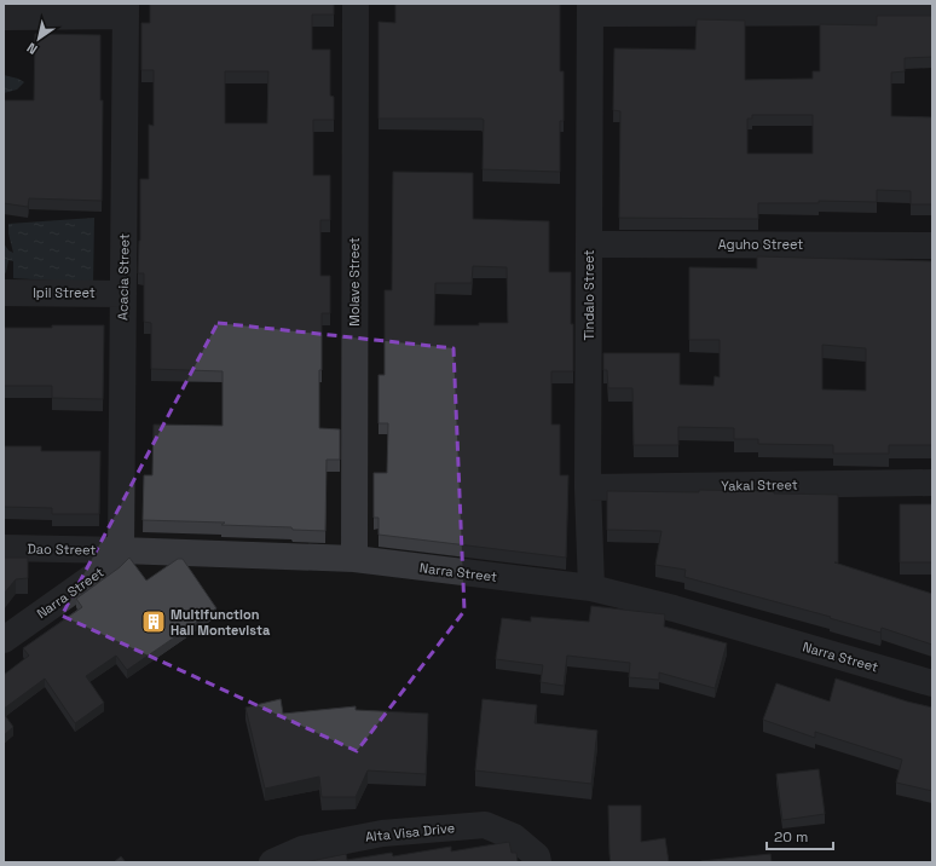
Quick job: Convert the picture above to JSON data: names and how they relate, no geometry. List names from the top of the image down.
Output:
{
  "streets": {
    "street": [
      "Aguho Street",
      "Acacia Street",
      "Molave Street",
      "Ipil Street",
      "Tindalo Street",
      "Yakal Street",
      "Dao Street",
      "Narra Street",
      "Alta Visa Drive"
    ]
  },
  "crossings": [
    ["Aguho Street", "Tindalo Street"],
    ["Acacia Street", "Ipil Street"],
    ["Acacia Street", "Dao Street"],
    ["Acacia Street", "Narra Street"],
    ["Molave Street", "Narra Street"],
    ["Tindalo Street", "Yakal Street"],
    ["Tindalo Street", "Narra Street"],
    ["Dao Street", "Narra Street"]
  ],
  "places": {
    "building": ["Multifunction Hall Montevista"]
  },
  "scale_bar": "20 m",
  "north": "bottom left"
}
